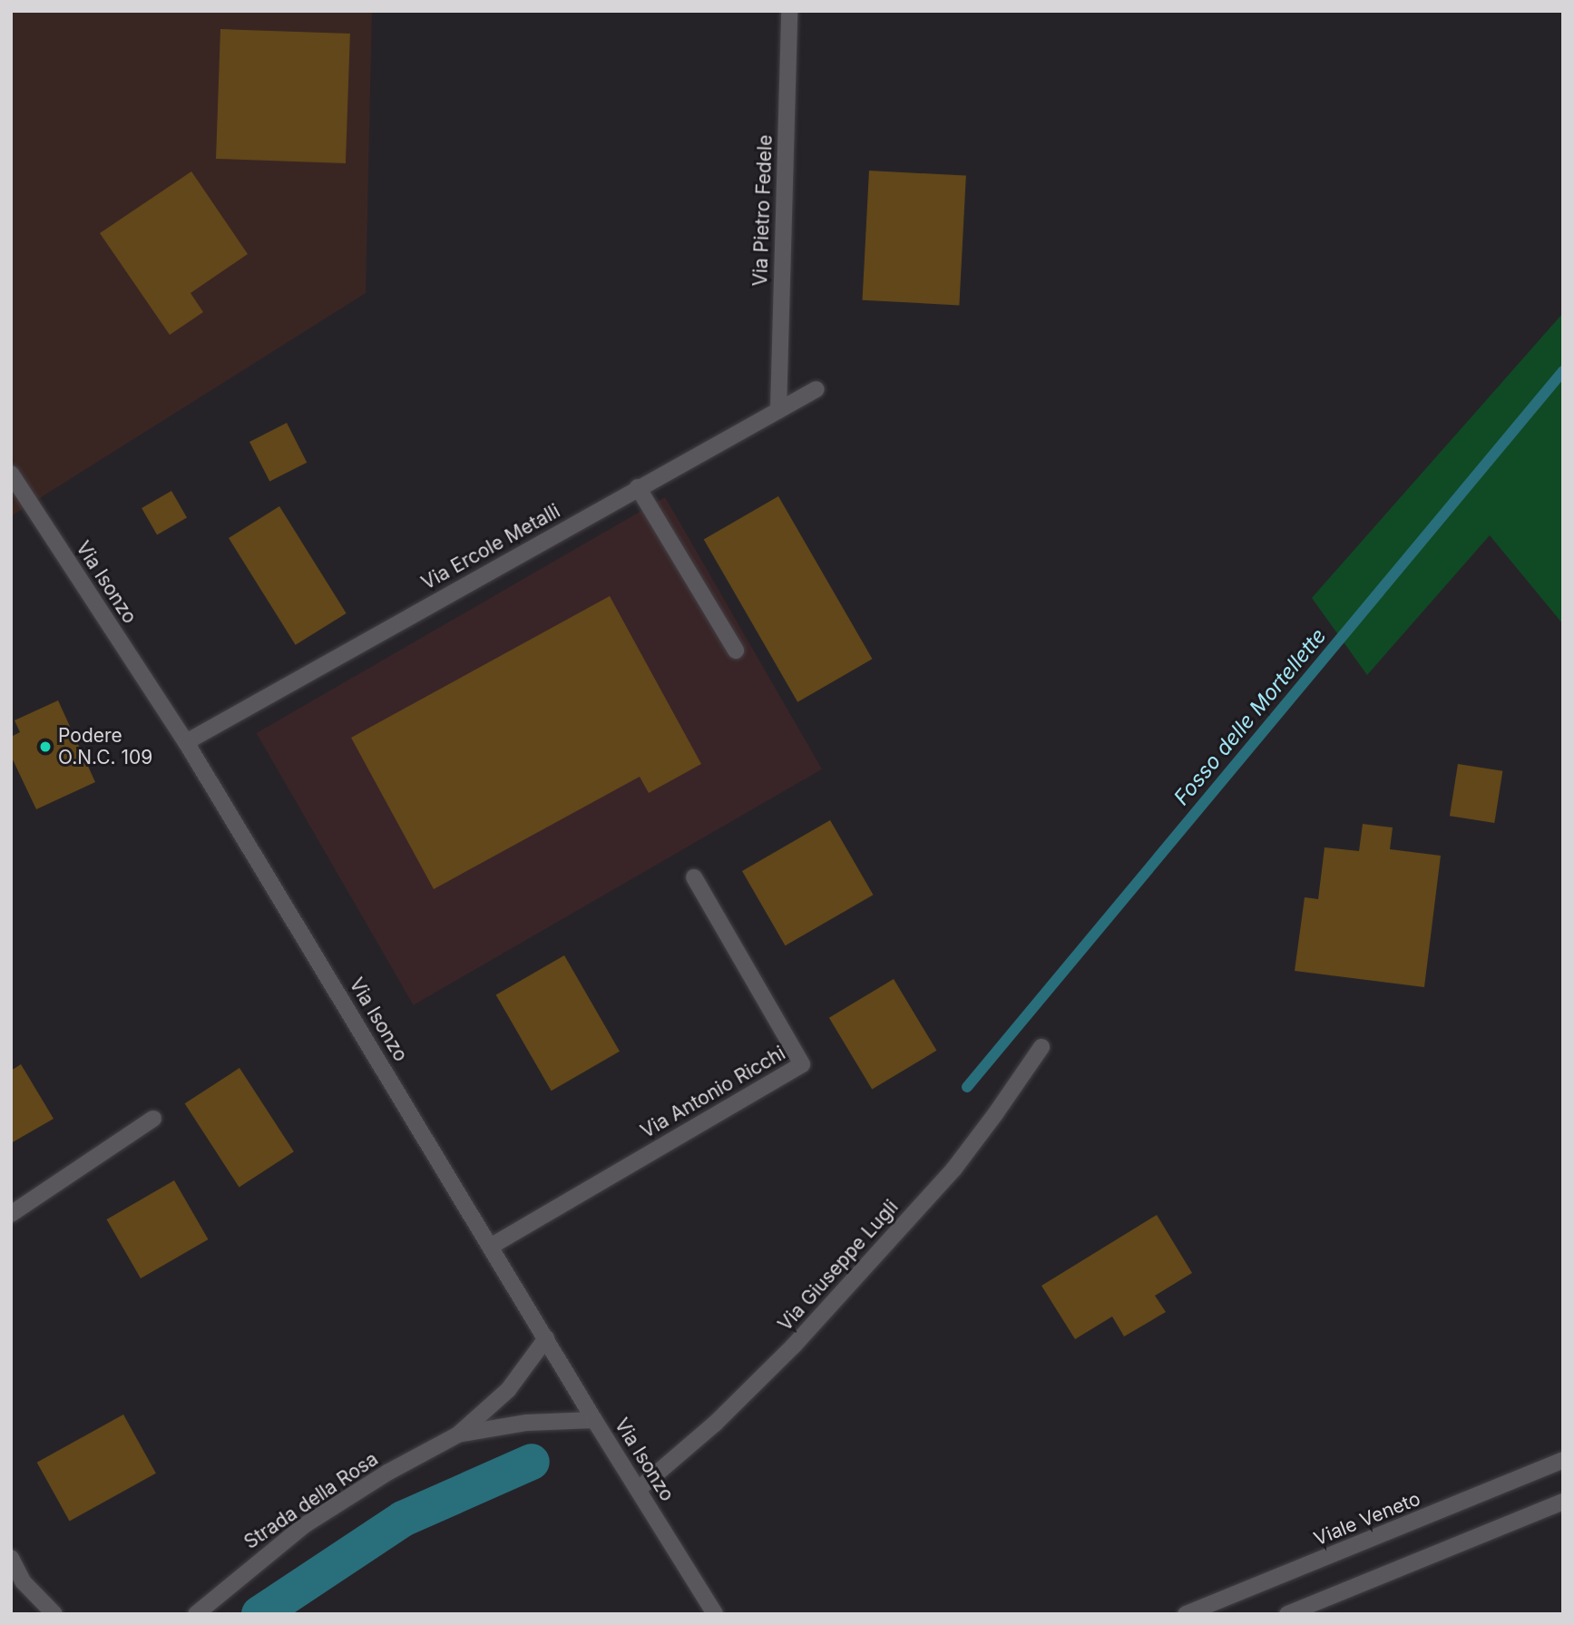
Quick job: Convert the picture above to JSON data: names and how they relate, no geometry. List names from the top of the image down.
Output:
{
  "streets": {
    "street": [
      "Via Pietro Fedele",
      "Via Ercole Metalli",
      "Via Isonzo",
      "Via Antonio Ricchi",
      "Via Giuseppe Lugli",
      "Strada della Rosa",
      "Viale Veneto"
    ]
  },
  "crossings": [
    ["Via Pietro Fedele", "Via Ercole Metalli"],
    ["Via Ercole Metalli", "Via Isonzo"],
    ["Via Isonzo", "Via Antonio Ricchi"],
    ["Via Isonzo", "Via Giuseppe Lugli"],
    ["Via Isonzo", "Strada della Rosa"]
  ],
  "water": ["Fosso delle Mortellette"],
  "places": ["Podere O.N.C. 109"]
}
